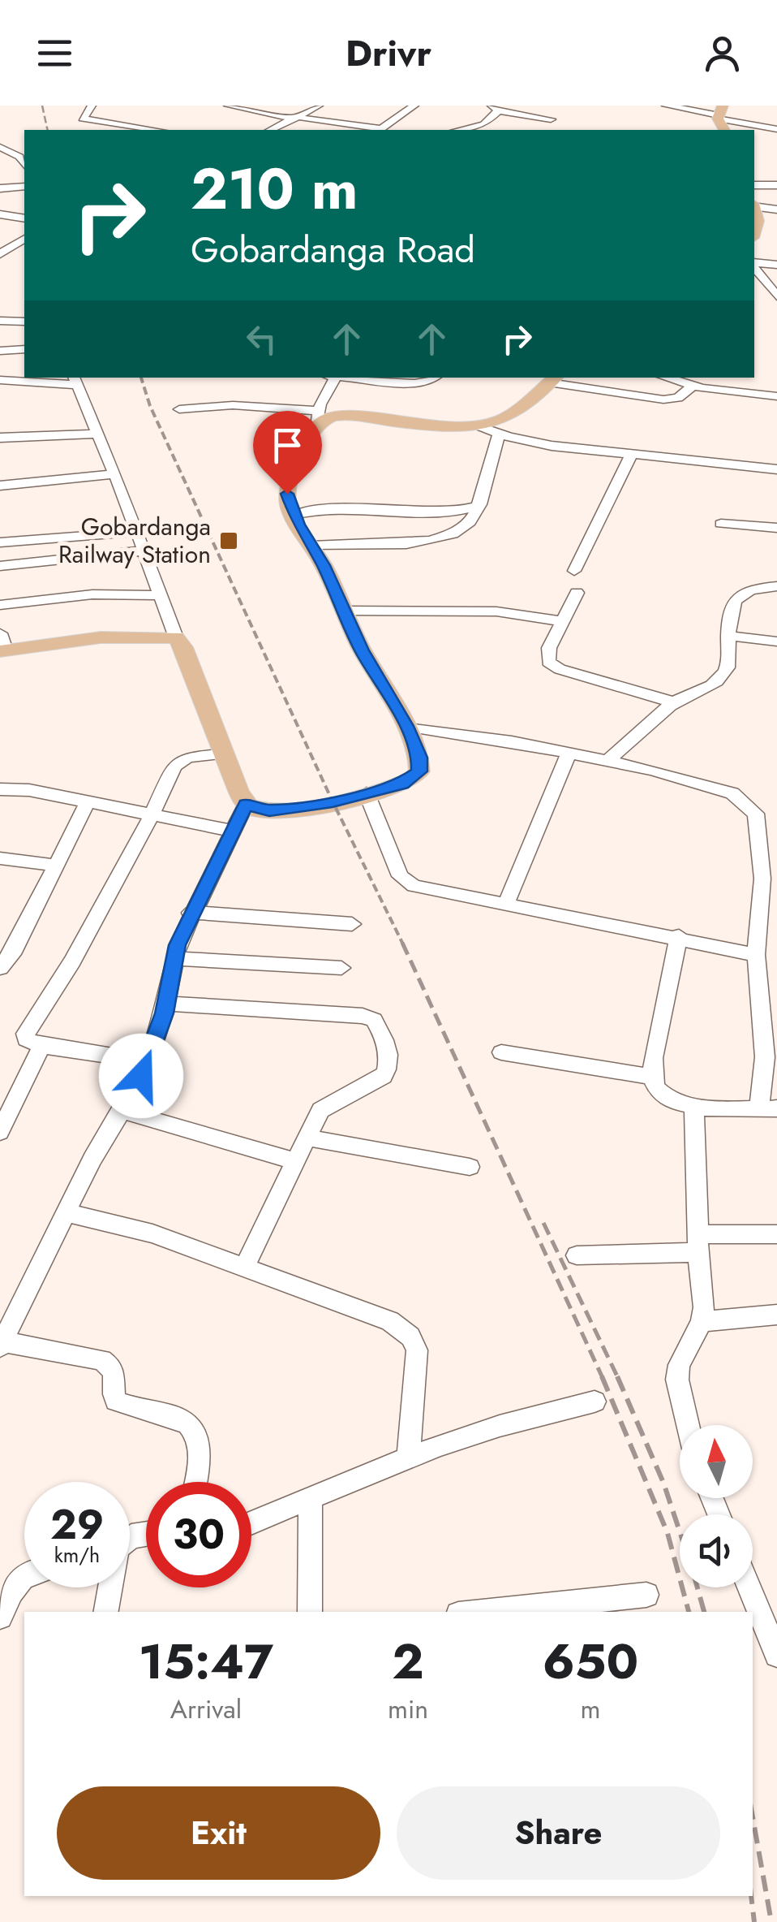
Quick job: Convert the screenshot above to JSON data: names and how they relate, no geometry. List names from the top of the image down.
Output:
{
  "places": {
    "transit": ["Gobardanga Railway Station"]
  },
  "north": "top",
  "page": {
    "header": "Drivr",
    "turn": ["210 m", "Gobardanga Road"],
    "speed": "29 km/h",
    "limit": "30",
    "eta": [
      "15:47",
      "Arrival",
      "2",
      "min",
      "650",
      "m"
    ],
    "buttons": ["Exit", "Share"]
  }
}
